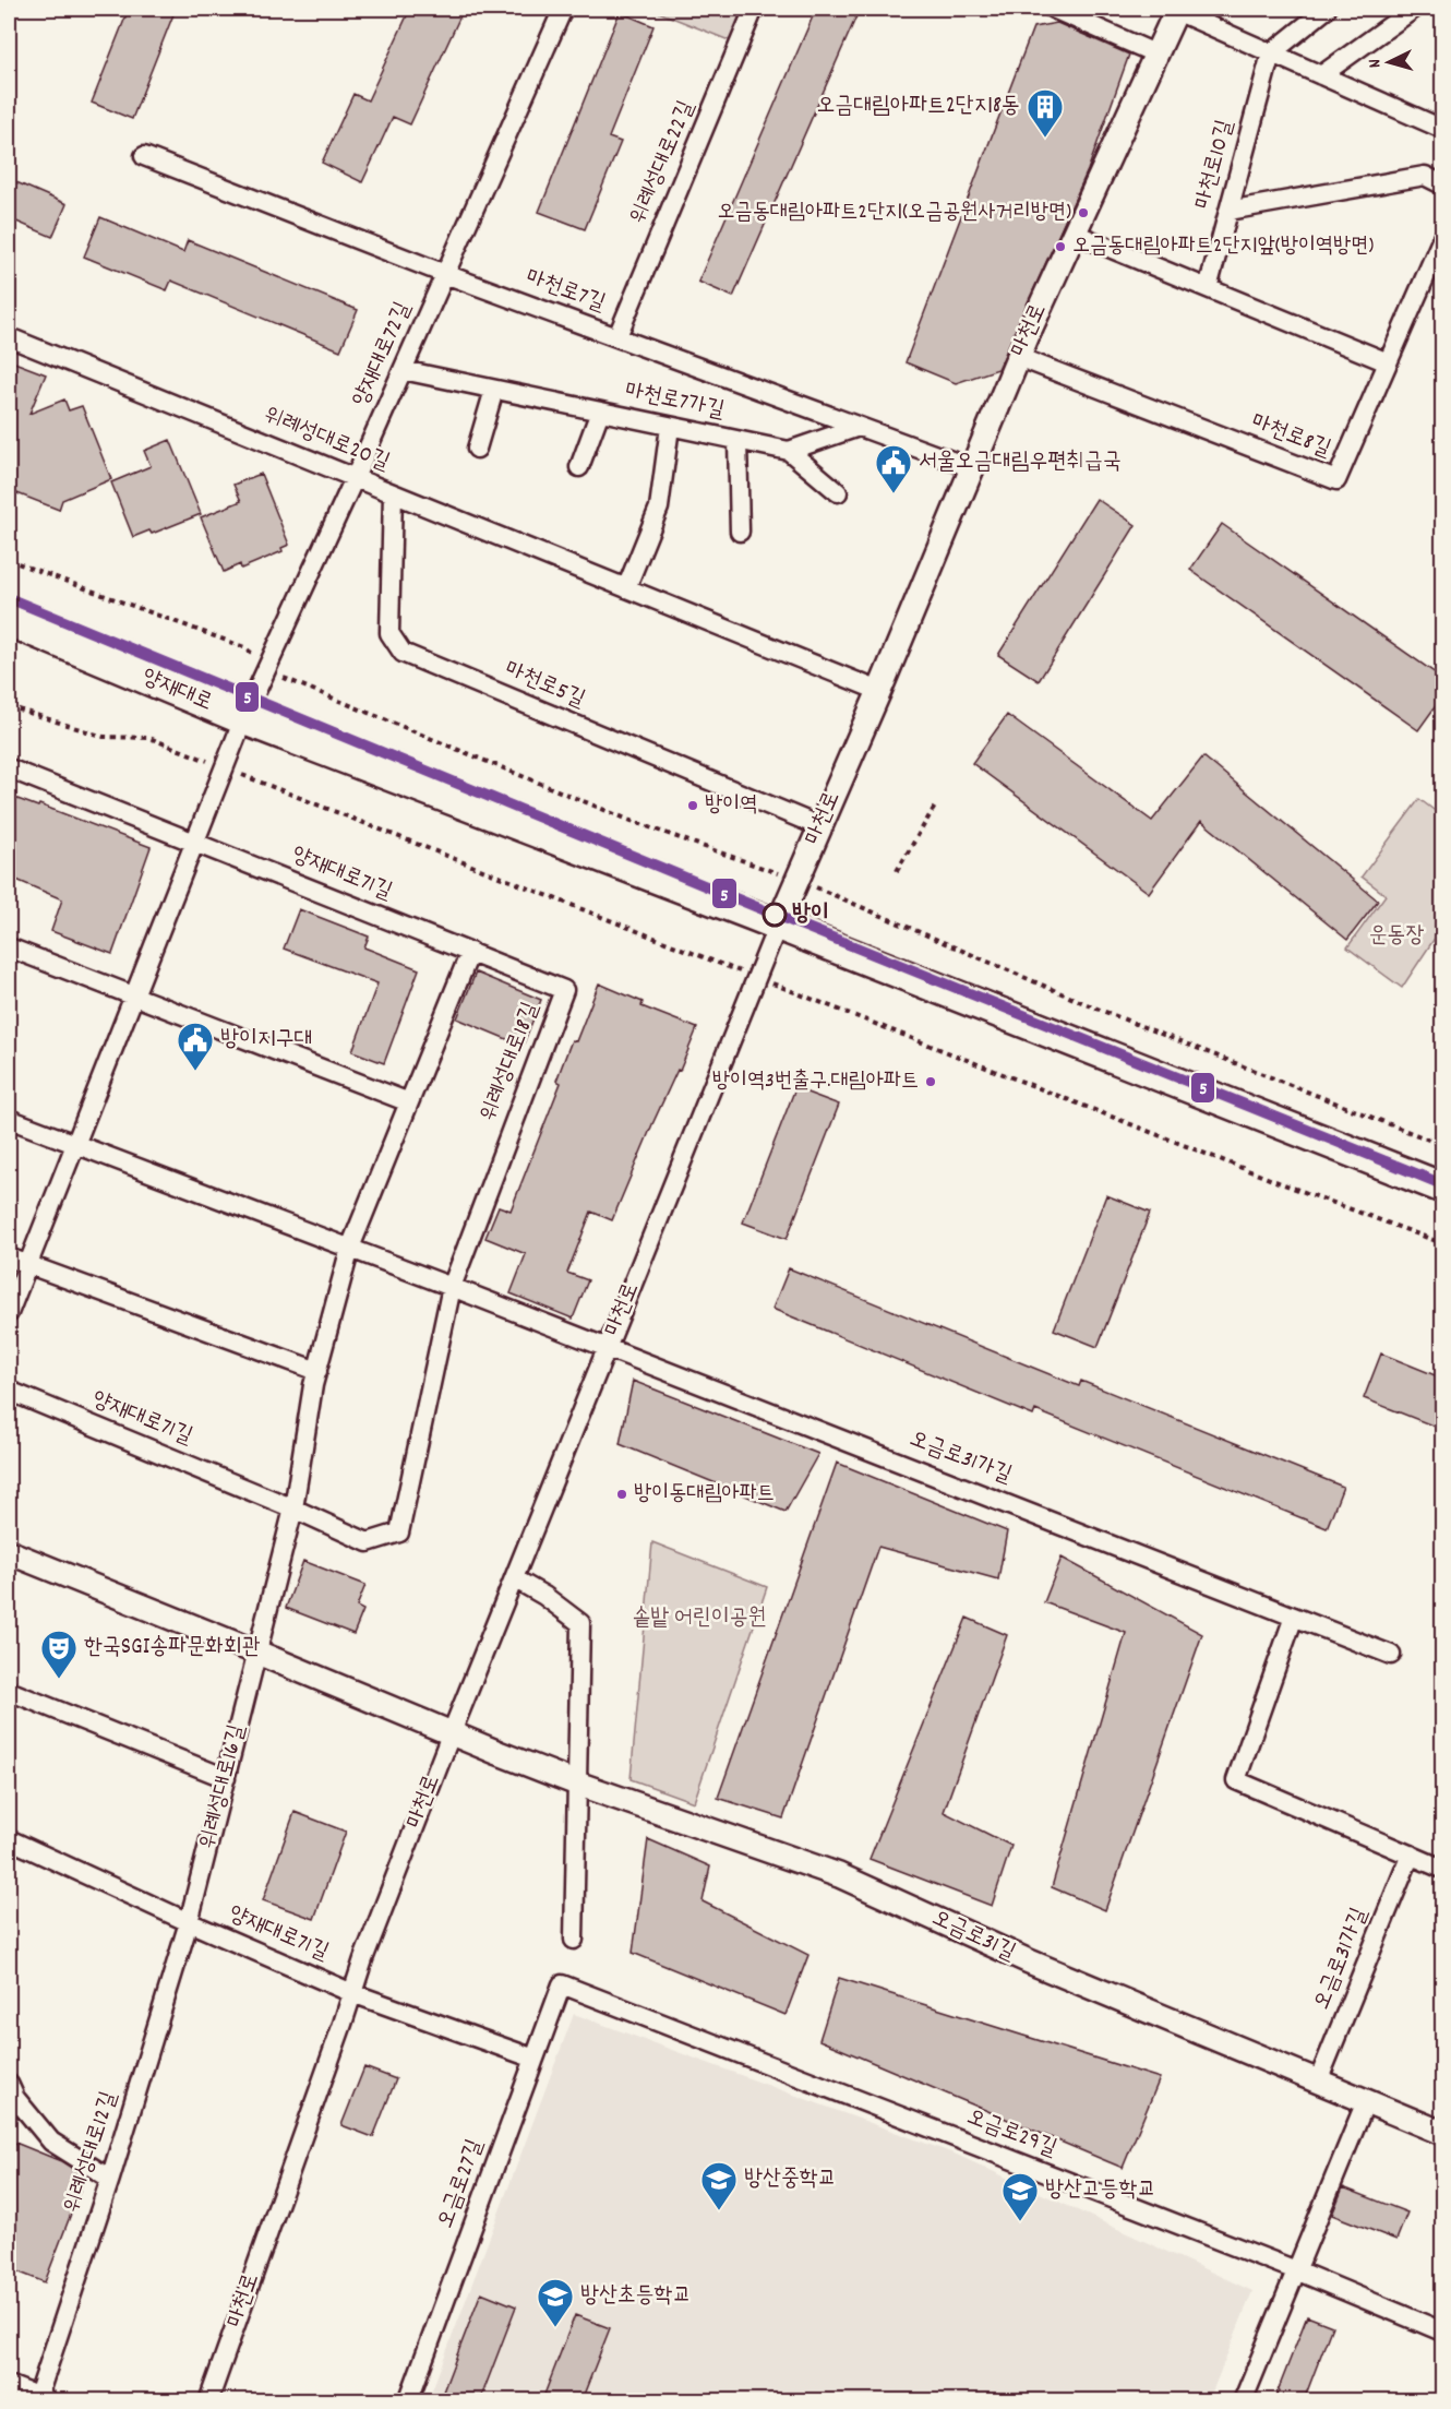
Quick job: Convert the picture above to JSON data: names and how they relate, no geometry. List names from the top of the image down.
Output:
{
  "streets": {
    "main road": ["양재대로"],
    "street": [
      "위례성대로22길",
      "마천로10길",
      "마천로7길",
      "마천로",
      "양재대로72길",
      "마천로7가길",
      "마천로8길",
      "위례성대로20길",
      "마천로5길",
      "양재대로71길",
      "위례성대로18길",
      "오금로31가길",
      "위례성대로16길",
      "오금로31길",
      "오금로29길",
      "위례성대로12길",
      "오금로27길"
    ]
  },
  "crossings": [
    ["위례성대로22길", "마천로7길"],
    ["마천로7길", "마천로"],
    ["마천로7길", "양재대로72길"],
    ["마천로7길", "마천로7가길"],
    ["마천로", "마천로8길"],
    ["마천로", "위례성대로20길"],
    ["마천로", "마천로5길"],
    ["마천로", "양재대로"],
    ["마천로", "양재대로71길"],
    ["마천로", "오금로31가길"],
    ["마천로", "오금로31길"],
    ["양재대로72길", "마천로7가길"],
    ["양재대로72길", "위례성대로20길"],
    ["양재대로72길", "양재대로"],
    ["위례성대로20길", "마천로5길"],
    ["양재대로71길", "위례성대로18길"],
    ["양재대로71길", "위례성대로16길"],
    ["양재대로71길", "위례성대로12길"],
    ["양재대로71길", "오금로27길"],
    ["오금로31가길", "오금로31길"],
    ["위례성대로16길", "위례성대로12길"],
    ["오금로29길", "오금로27길"]
  ],
  "parks": ["운동장", "솥밭 어린이공원"],
  "places": {
    "building": ["오금대림아파트2단지8동"],
    "other": [
      "오금동대림아파트2단지(오금공원사거리방면)",
      "오금동대림아파트2단지앞(방이역방면)",
      "방이역",
      "방이",
      "방이역3번출구.대림아파트",
      "방이동대림아파트"
    ],
    "public building": ["서울오금대림우편취급국", "방이지구대"],
    "theatre": ["한국SGI송파문화회관"],
    "school or university": ["방산중학교", "방산고등학교", "방산초등학교"]
  },
  "lines": ["transit line 5"],
  "north": "left"
}
